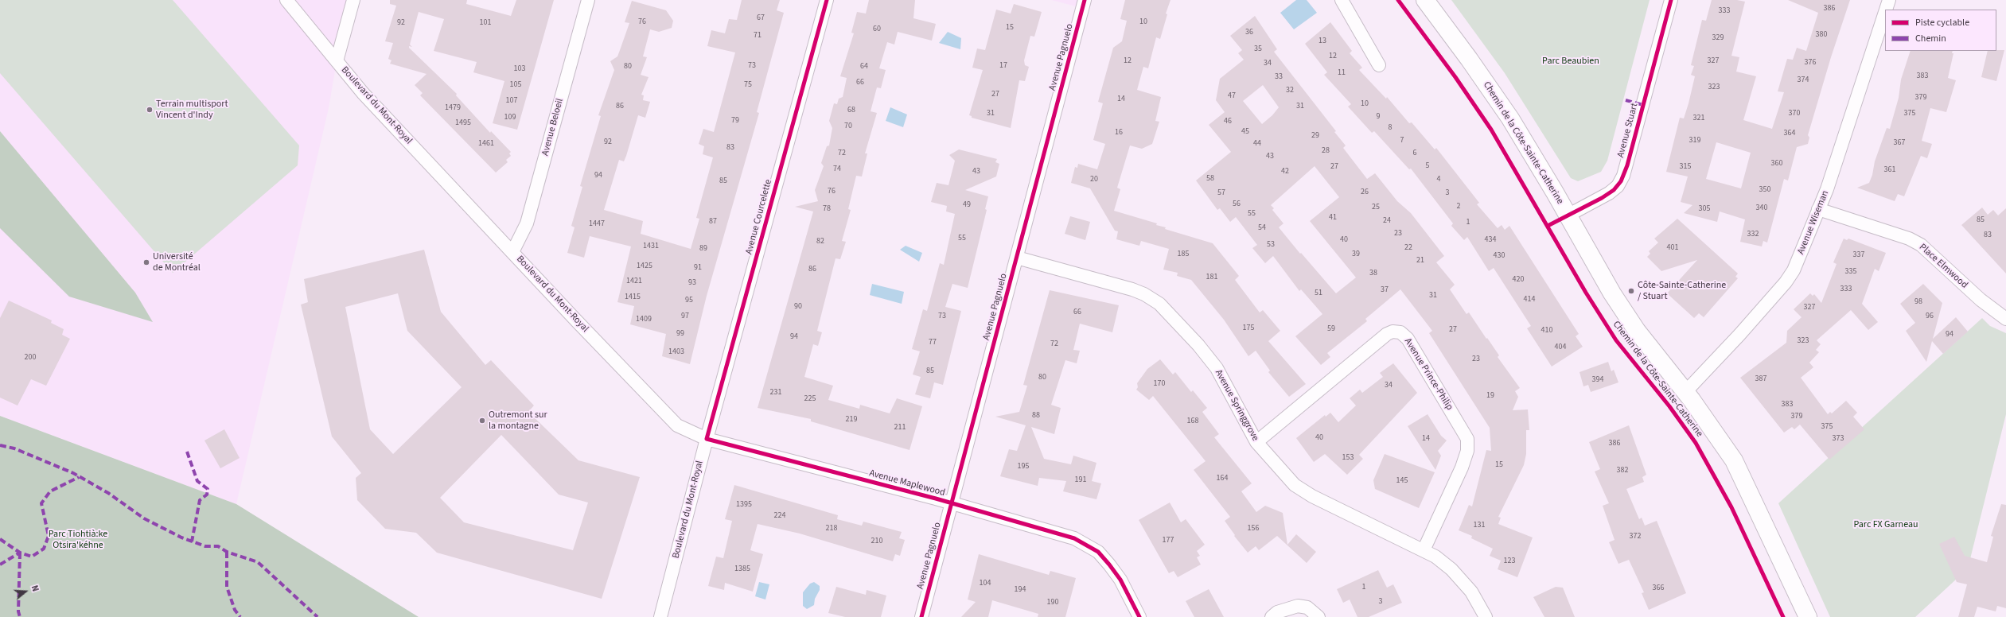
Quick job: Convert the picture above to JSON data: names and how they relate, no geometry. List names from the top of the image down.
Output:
{
  "streets": {
    "main road": ["Chemin de la Côte-Sainte-Catherine"],
    "street": [
      "Avenue Pagnuelo",
      "Boulevard du Mont-Royal",
      "Avenue Beloeil",
      "Avenue Stuart",
      "Avenue Courcelette",
      "Avenue Wiseman",
      "Place Elmwood",
      "Avenue Prince-Philip",
      "Avenue Springgrove",
      "Avenue Maplewood"
    ]
  },
  "crossings": [
    ["Avenue Pagnuelo", "Avenue Springgrove"],
    ["Avenue Pagnuelo", "Avenue Maplewood"],
    ["Boulevard du Mont-Royal", "Avenue Beloeil"],
    ["Boulevard du Mont-Royal", "Avenue Courcelette"],
    ["Boulevard du Mont-Royal", "Avenue Maplewood"],
    ["Avenue Stuart", "Chemin de la Côte-Sainte-Catherine"],
    ["Chemin de la Côte-Sainte-Catherine", "Avenue Wiseman"],
    ["Avenue Courcelette", "Avenue Maplewood"],
    ["Avenue Wiseman", "Place Elmwood"],
    ["Avenue Prince-Philip", "Avenue Springgrove"]
  ],
  "parks": ["Parc Beaubien", "Parc FX Garneau", "Parc Tiohtià:ke Otsira'kéhne"],
  "places": [
    "Terrain multisport Vincent d'Indy",
    "Université de Montréal",
    "Côte-Sainte-Catherine / Stuart",
    "Outremont sur la montagne"
  ],
  "house_numbers": [
    "386",
    "333",
    "67",
    "76",
    "10",
    "92",
    "101",
    "15",
    "60",
    "36",
    "380",
    "71",
    "329",
    "13",
    "35",
    "12",
    "12",
    "327",
    "376",
    "34",
    "73",
    "17",
    "80",
    "64",
    "103",
    "11",
    "383",
    "33",
    "374",
    "66",
    "105",
    "75",
    "323",
    "32",
    "27",
    "47",
    "379",
    "14",
    "107",
    "10",
    "86",
    "31",
    "1479",
    "68",
    "31",
    "370",
    "375",
    "9",
    "109",
    "321",
    "79",
    "46",
    "1495",
    "70",
    "8",
    "45",
    "16",
    "364",
    "29",
    "7",
    "319",
    "92",
    "367",
    "1461",
    "44",
    "83",
    "28",
    "72",
    "6",
    "43",
    "360",
    "5",
    "27",
    "315",
    "74",
    "361",
    "43",
    "42",
    "94",
    "58",
    "20",
    "4",
    "85",
    "350",
    "76",
    "26",
    "57",
    "3",
    "56",
    "49",
    "2",
    "25",
    "340",
    "78",
    "305",
    "55",
    "41",
    "85",
    "24",
    "87",
    "1",
    "1447",
    "54",
    "23",
    "332",
    "83",
    "55",
    "40",
    "434",
    "82",
    "53",
    "1431",
    "22",
    "401",
    "89",
    "185",
    "39",
    "337",
    "430",
    "21",
    "1425",
    "91",
    "86",
    "335",
    "38",
    "181",
    "420",
    "1421",
    "93",
    "333",
    "37",
    "51",
    "31",
    "1415",
    "414",
    "95",
    "98",
    "90",
    "327",
    "66",
    "97",
    "73",
    "96",
    "1409",
    "175",
    "59",
    "27",
    "410",
    "99",
    "94",
    "94",
    "323",
    "77",
    "72",
    "404",
    "1403",
    "200",
    "23",
    "85",
    "80",
    "387",
    "394",
    "170",
    "34",
    "231",
    "19",
    "225",
    "383",
    "88",
    "379",
    "219",
    "168",
    "375",
    "211",
    "40",
    "14",
    "373",
    "386",
    "153",
    "15",
    "195",
    "382",
    "164",
    "191",
    "145",
    "1395",
    "224",
    "131",
    "218",
    "156",
    "372",
    "177",
    "210",
    "123",
    "1385",
    "104",
    "1",
    "366",
    "194",
    "3",
    "190"
  ],
  "legend": ["Piste cyclable", "Chemin"],
  "north": "right"
}
